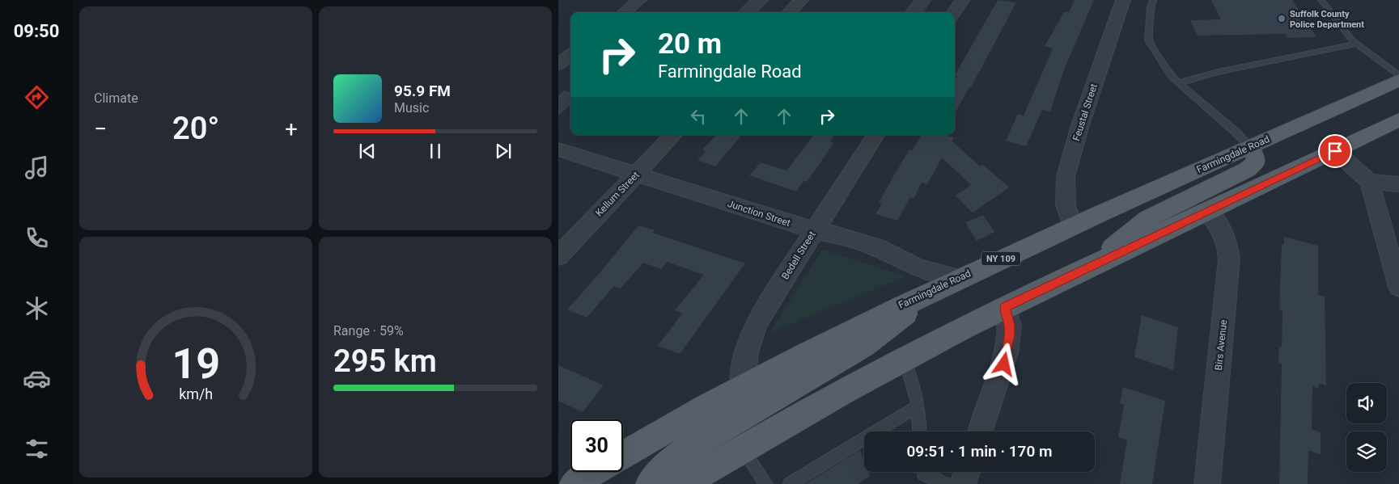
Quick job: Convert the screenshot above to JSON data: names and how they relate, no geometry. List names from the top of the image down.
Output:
{
  "streets": {
    "main road": ["Farmingdale Road", "NY 109"],
    "street": [
      "Feustal Street",
      "Kellum Street",
      "Junction Street",
      "Bedell Street",
      "Birs Avenue"
    ]
  },
  "crossings": [
    ["Feustal Street", "Farmingdale Road"],
    ["Farmingdale Road", "Junction Street"],
    ["Farmingdale Road", "Bedell Street"],
    ["Kellum Street", "Junction Street"],
    ["Junction Street", "Bedell Street"]
  ],
  "places": ["Suffolk County Police Department"],
  "page": {
    "tabs": "09:50",
    "tile": [
      "Climate",
      ["Range · 59%", "295 km"]
    ],
    "turn": ["20 m", "Farmingdale Road"],
    "song": ["95.9 FM", "Music"],
    "heat": ["−", "20°", "+"],
    "limit": "30",
    "trip": "09:51 · 1 min · 170 m",
    "gauge": ["19", "km/h"]
  }
}
